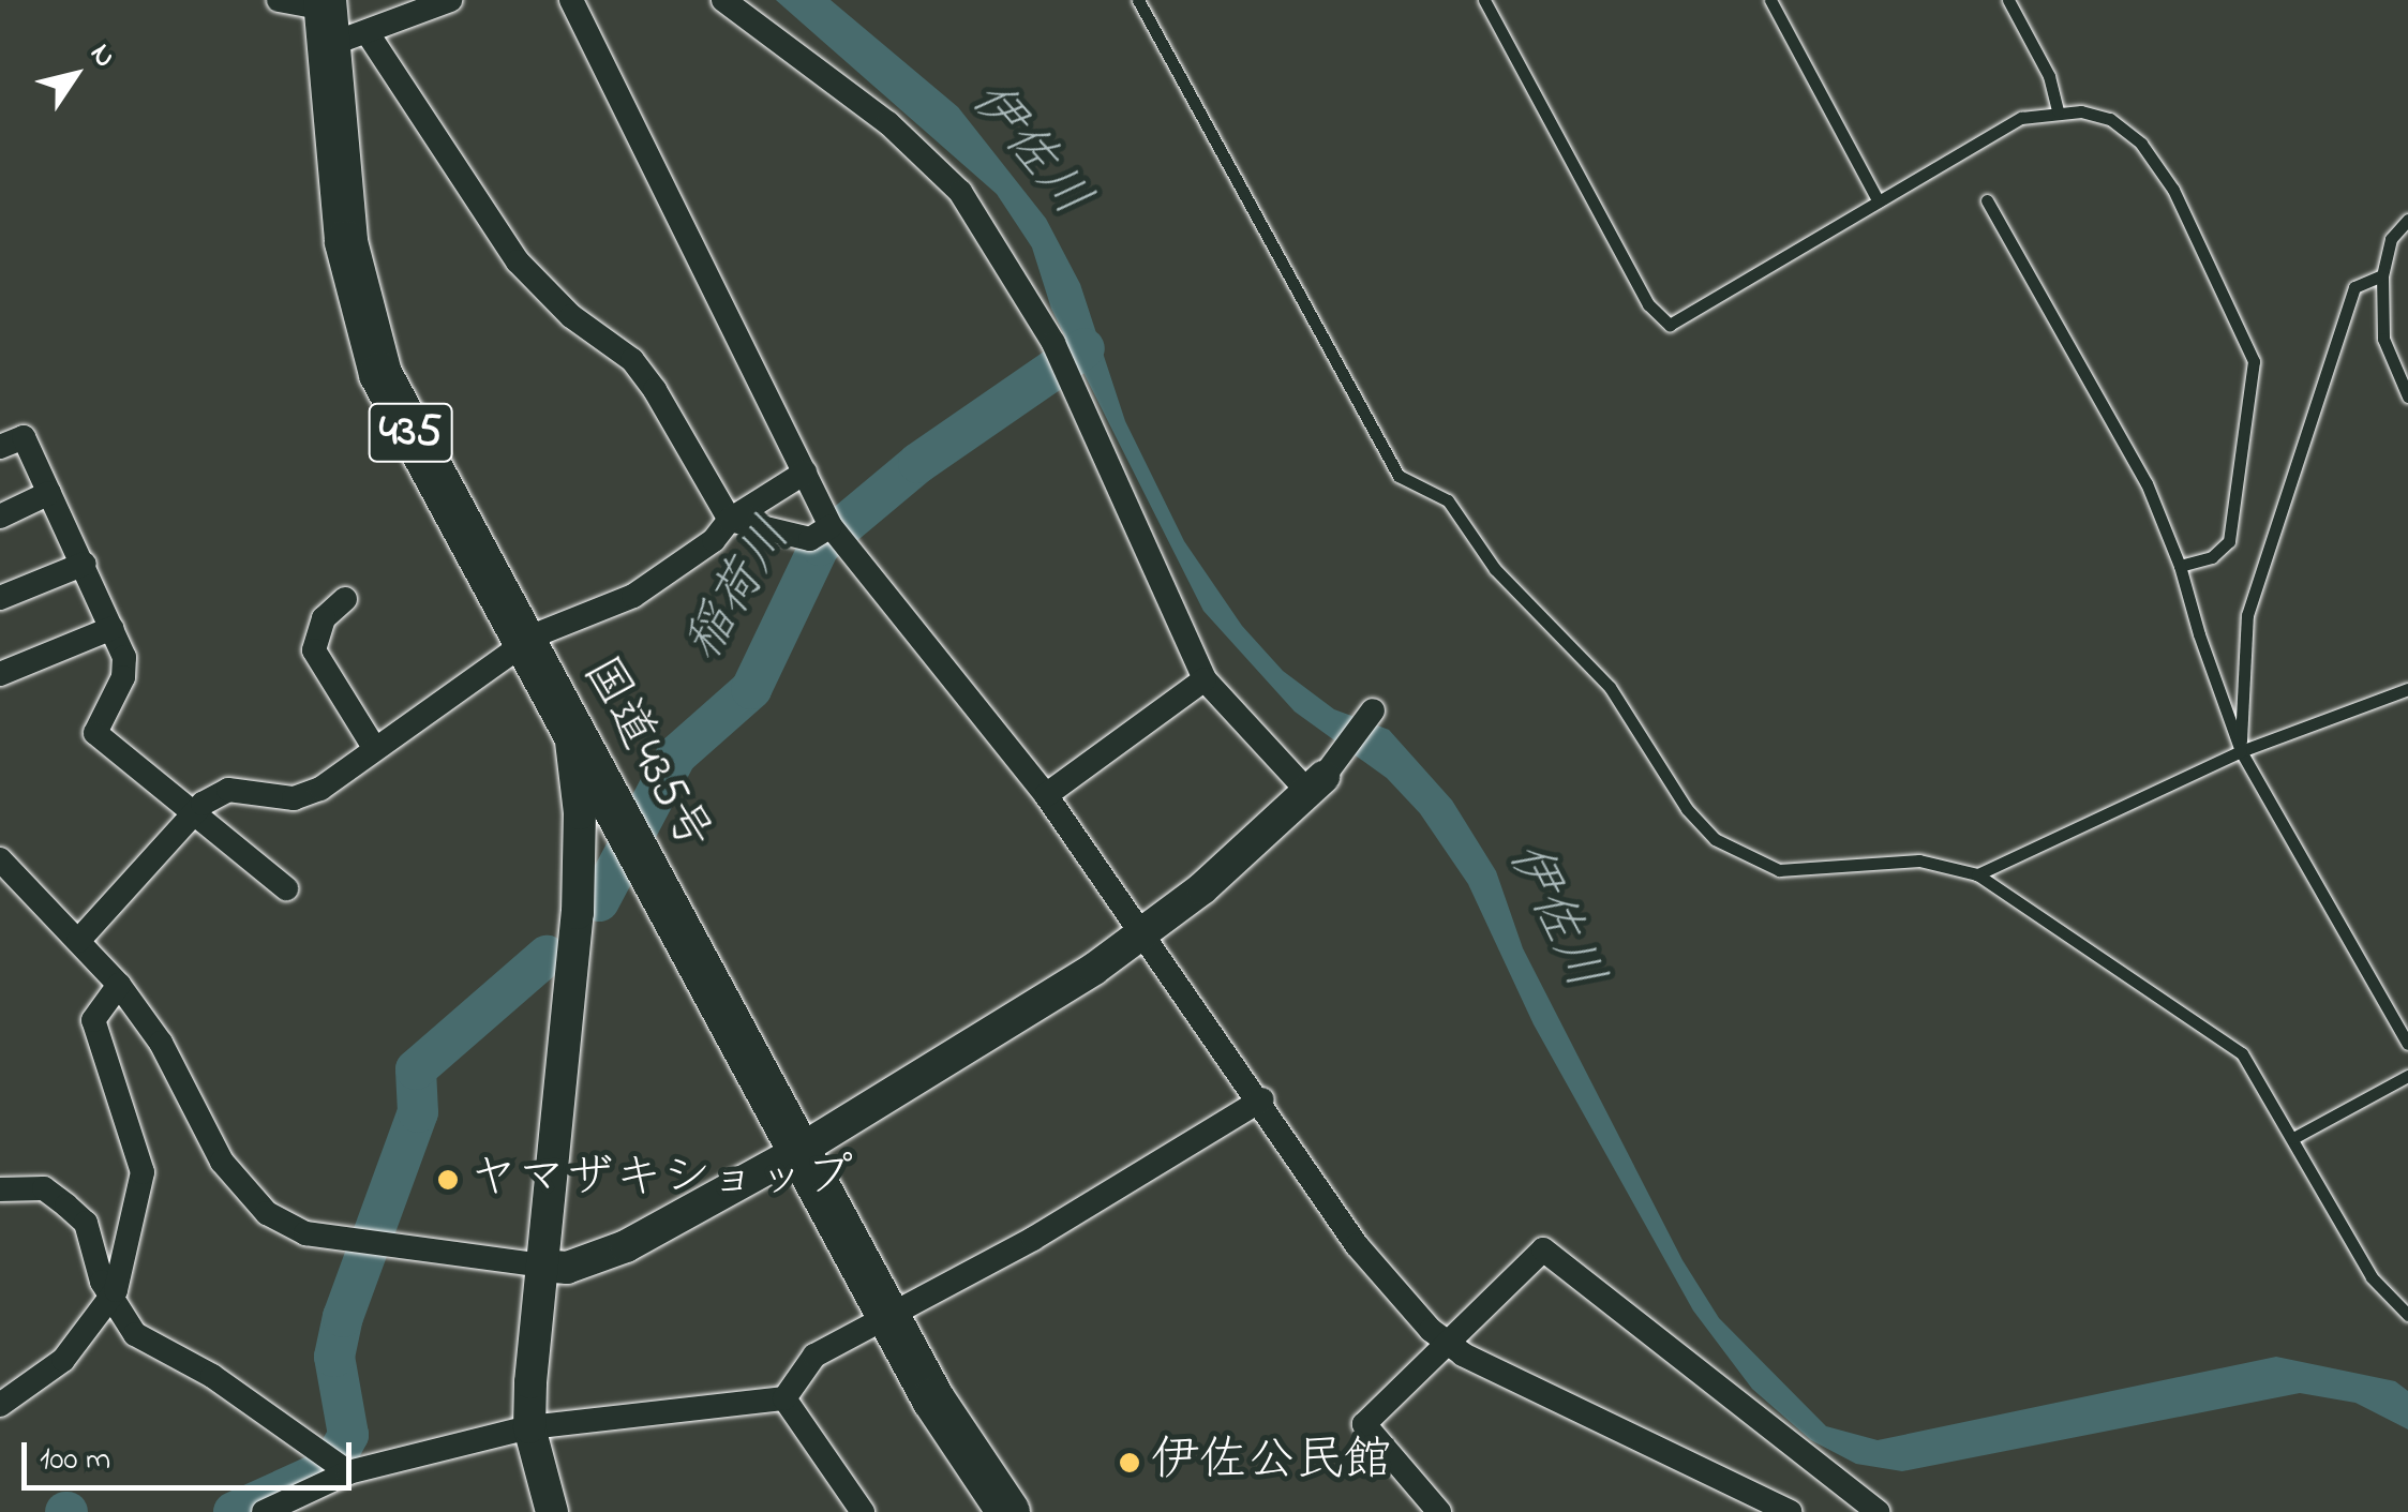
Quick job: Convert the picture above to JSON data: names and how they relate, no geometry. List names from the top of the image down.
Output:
{
  "streets": {
    "highway": ["435", "国道435号"]
  },
  "water": ["伊佐川", "稲荷川"],
  "places": ["ヤマザキショップ", "伊佐公民館"],
  "scale_bar": "100 m",
  "north": "top right"
}
